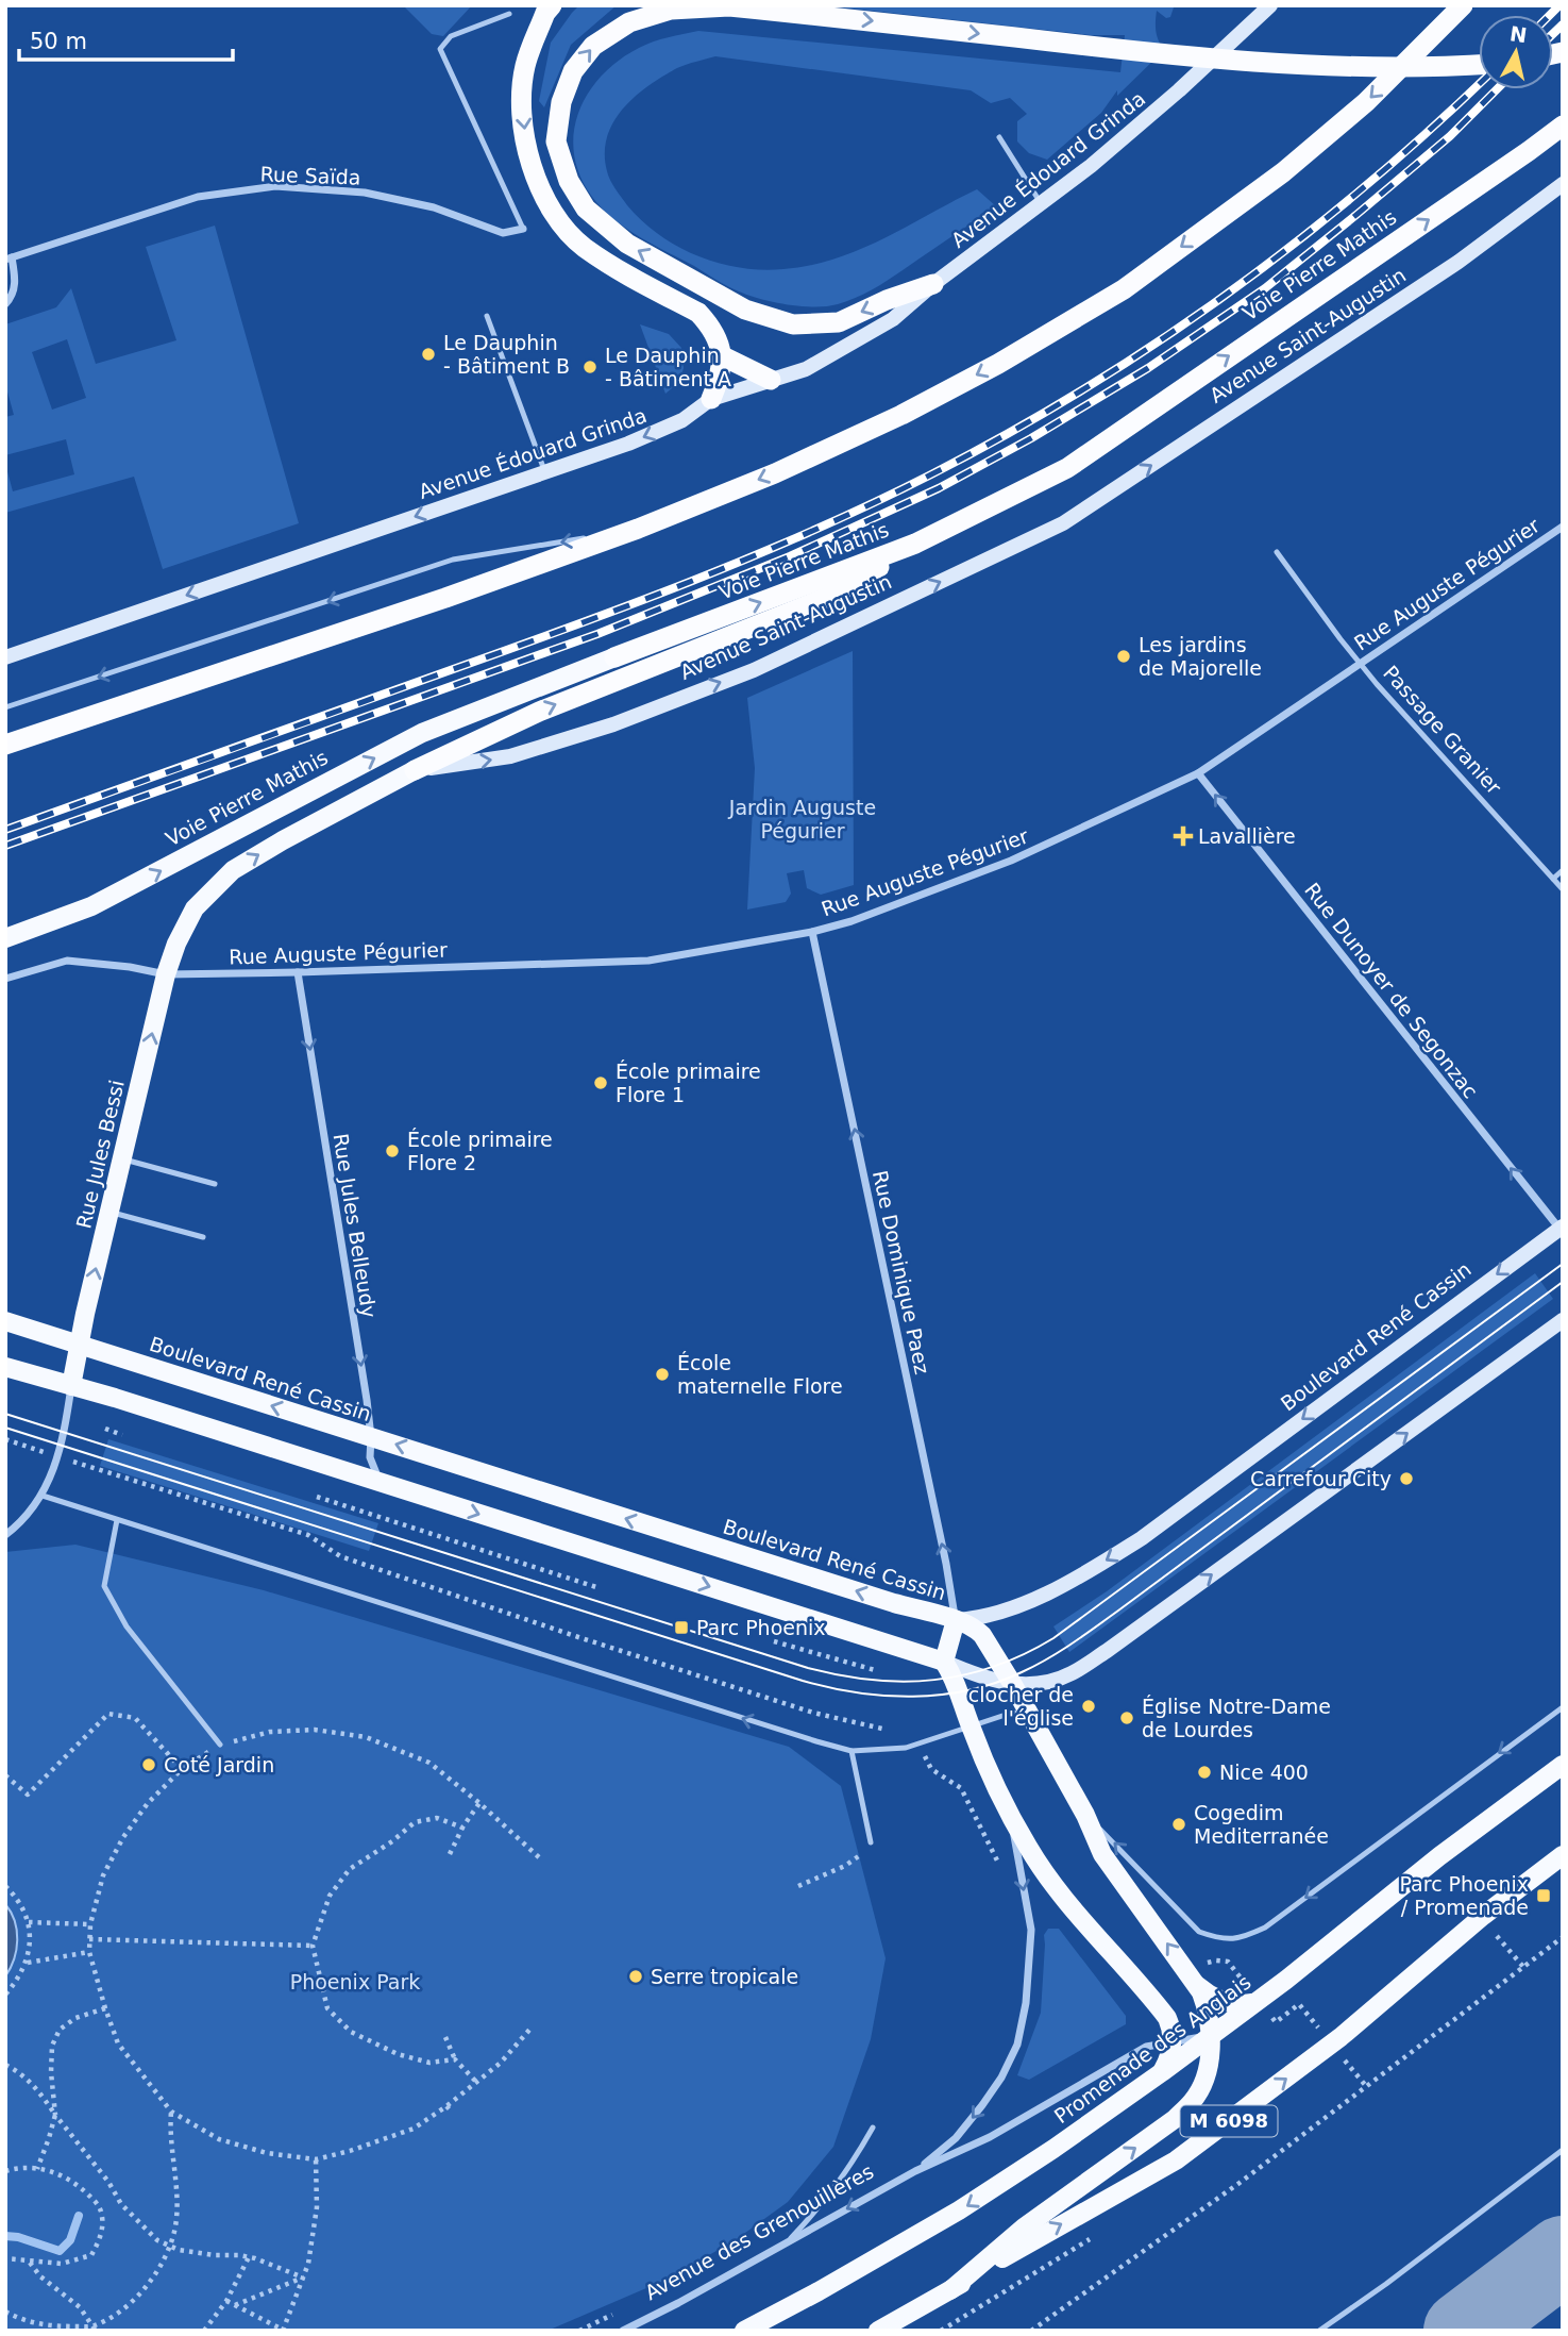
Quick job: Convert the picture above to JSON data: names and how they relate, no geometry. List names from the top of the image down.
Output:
{
  "streets": {
    "highway": ["Voie Pierre Mathis"],
    "main road": [
      "Avenue Édouard Grinda",
      "Avenue Saint-Augustin",
      "Rue Jules Bessi",
      "Boulevard René Cassin",
      "Promenade des Anglais",
      "M 6098",
      "Avenue des Grenouillères"
    ],
    "street": [
      "Rue Saïda",
      "Rue Auguste Pégurier",
      "Rue Dunoyer de Segonzac",
      "Rue Jules Belleudy",
      "Rue Dominique Paez"
    ],
    "lane": ["Passage Granier"]
  },
  "crossings": [
    ["Avenue Saint-Augustin", "Rue Auguste Pégurier"],
    ["Avenue Saint-Augustin", "Rue Jules Bessi"],
    ["Rue Auguste Pégurier", "Passage Granier"],
    ["Rue Auguste Pégurier", "Rue Dunoyer de Segonzac"],
    ["Rue Auguste Pégurier", "Rue Jules Bessi"],
    ["Rue Auguste Pégurier", "Rue Jules Belleudy"],
    ["Rue Auguste Pégurier", "Rue Dominique Paez"],
    ["Rue Dunoyer de Segonzac", "Boulevard René Cassin"],
    ["Rue Jules Bessi", "Boulevard René Cassin"],
    ["Rue Jules Belleudy", "Boulevard René Cassin"],
    ["Rue Dominique Paez", "Boulevard René Cassin"],
    ["Promenade des Anglais", "Avenue des Grenouillères"]
  ],
  "one_way": [
    "Avenue Édouard Grinda",
    "Avenue Saint-Augustin",
    "Rue Dunoyer de Segonzac",
    "Rue Jules Bessi",
    "Rue Jules Belleudy",
    "Rue Dominique Paez"
  ],
  "parks": ["Jardin Auguste Pégurier", "Phoenix Park"],
  "places": {
    "other": [
      "Le Dauphin - Bâtiment B",
      "Le Dauphin - Bâtiment A",
      "Les jardins de Majorelle",
      "École primaire Flore 1",
      "École primaire Flore 2",
      "École maternelle Flore",
      "Carrefour City",
      "clocher de l'église",
      "Église Notre-Dame de Lourdes",
      "Coté Jardin",
      "Nice 400",
      "Cogedim Mediterranée",
      "Serre tropicale"
    ],
    "health": ["Lavallière"],
    "transit": ["Parc Phoenix", "Parc Phoenix / Promenade"]
  },
  "scale_bar": "50 m",
  "north": "top"
}
